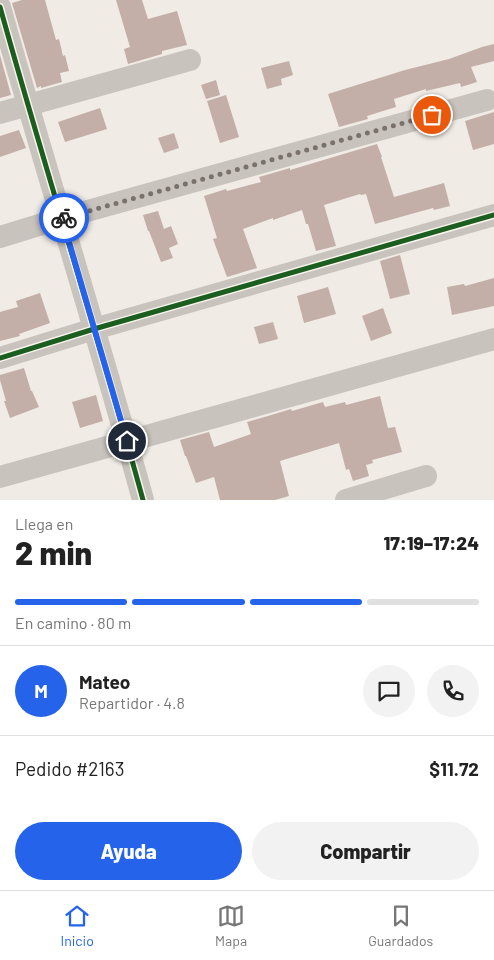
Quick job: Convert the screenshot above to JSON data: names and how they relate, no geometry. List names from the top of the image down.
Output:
{
  "page": {
    "heading": ["2 min", "Llega en", "17:19–17:24"],
    "panel": [
      "Mateo",
      "Repartidor · 4.8",
      "Pedido #2163",
      "$11.72"
    ],
    "bar": "En camino · 80 m",
    "round": "M",
    "buttons": ["Ayuda", "Compartir"],
    "tabs": ["Inicio", "Mapa", "Guardados"]
  }
}
